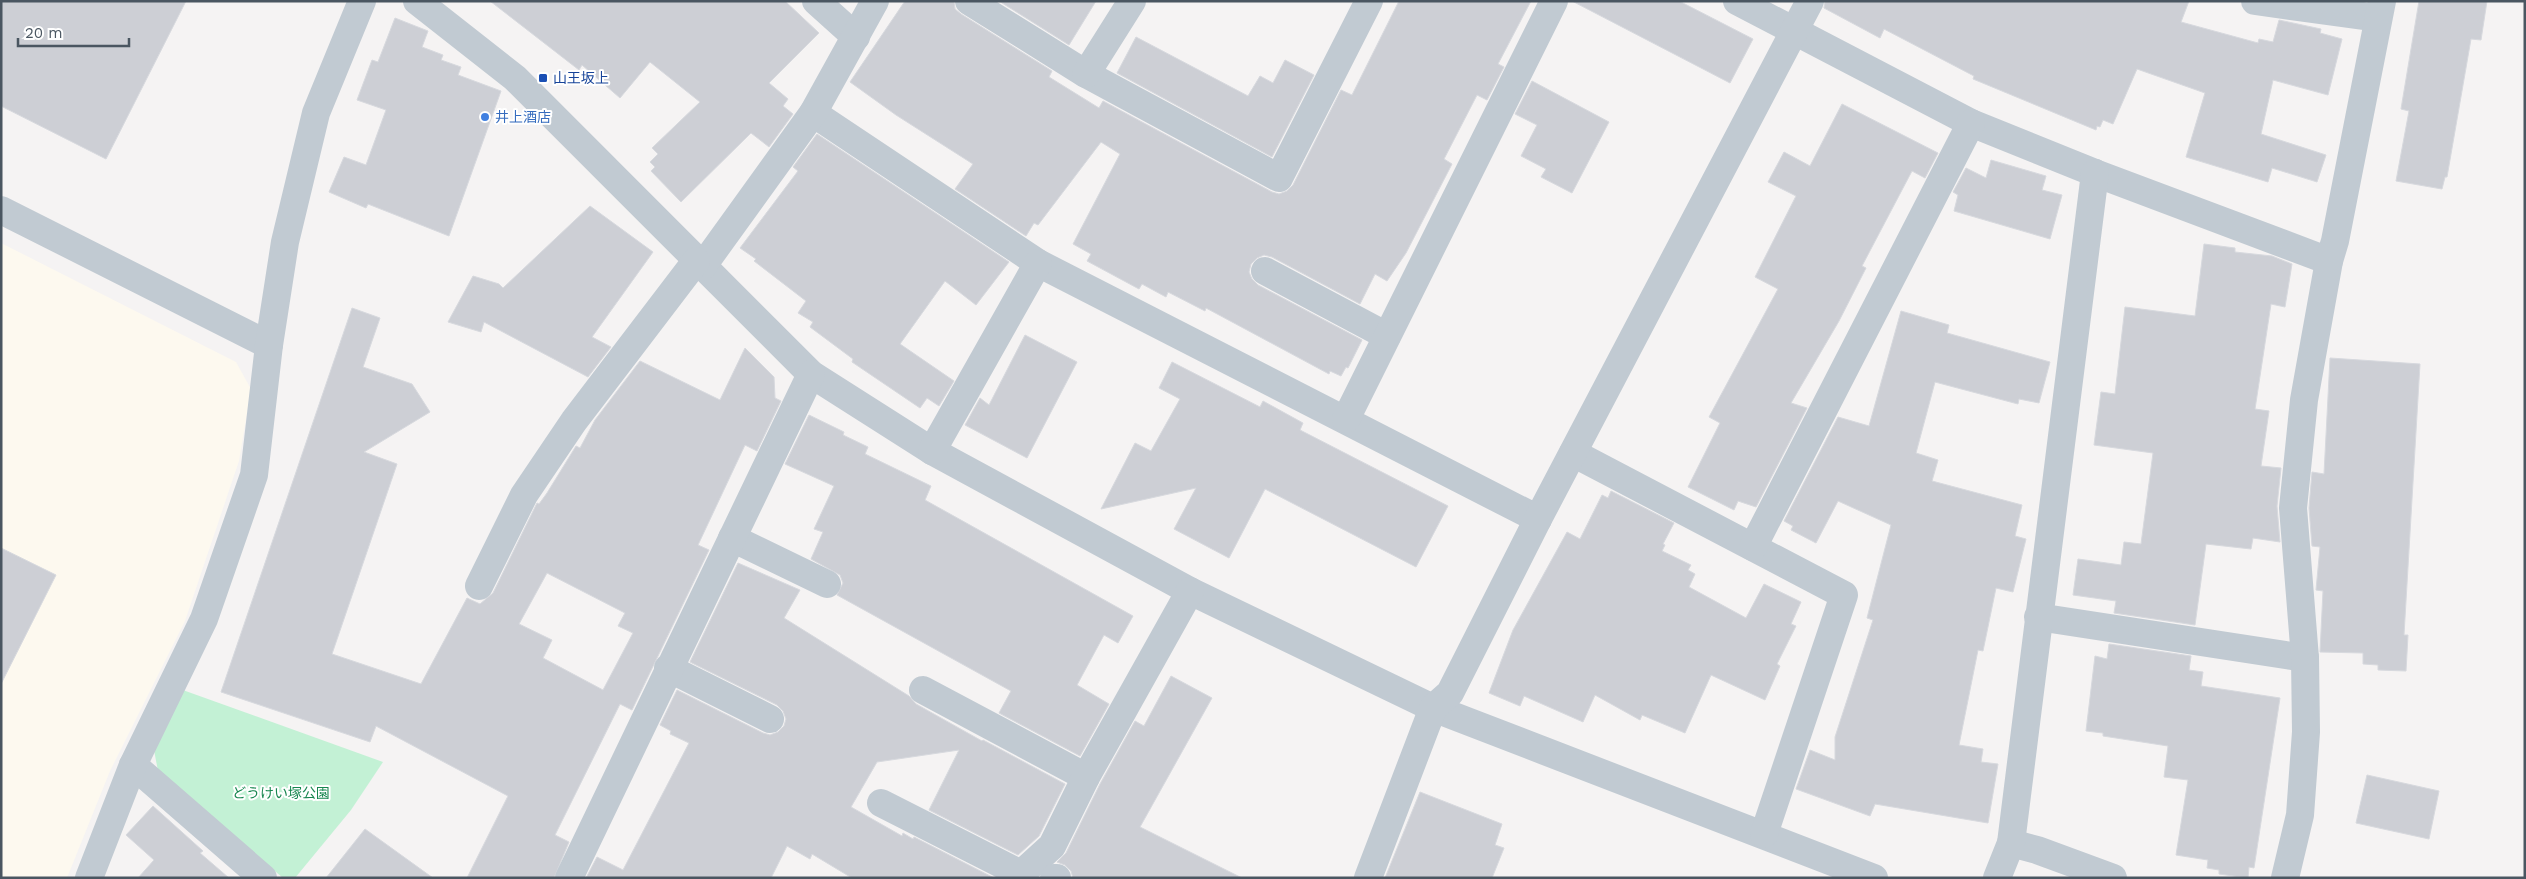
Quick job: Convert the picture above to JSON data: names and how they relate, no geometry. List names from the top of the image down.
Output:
{
  "parks": ["どうけい塚公園"],
  "places": {
    "transit": ["山王坂上"],
    "other": ["井上酒店"]
  },
  "scale_bar": "20 m"
}
